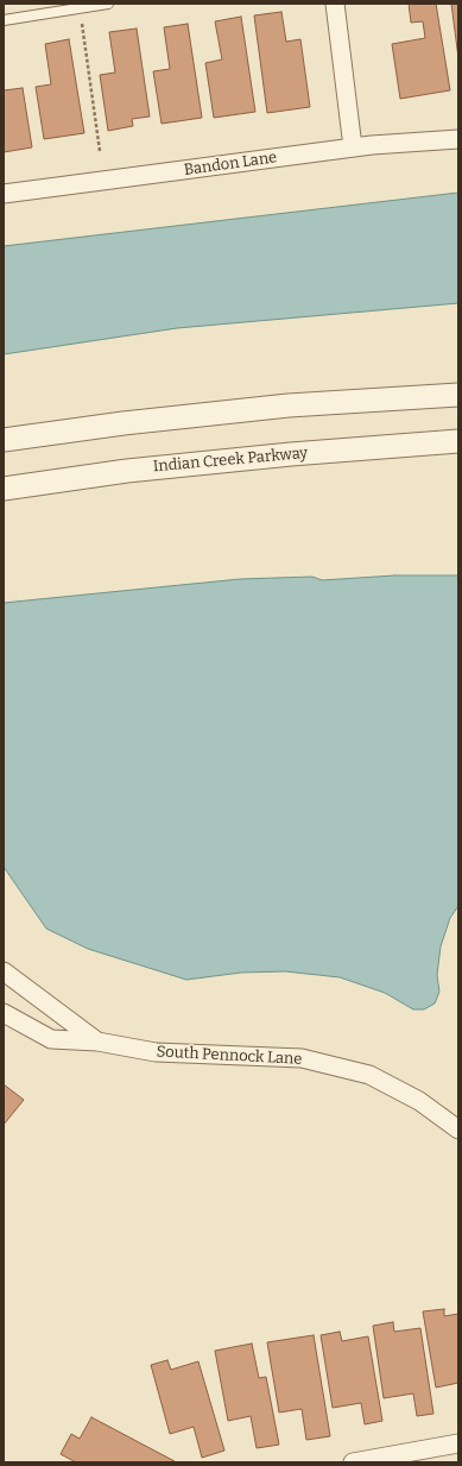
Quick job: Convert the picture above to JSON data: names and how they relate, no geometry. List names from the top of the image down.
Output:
{
  "streets": {
    "street": ["Bandon Lane", "Indian Creek Parkway", "South Pennock Lane"]
  }
}
